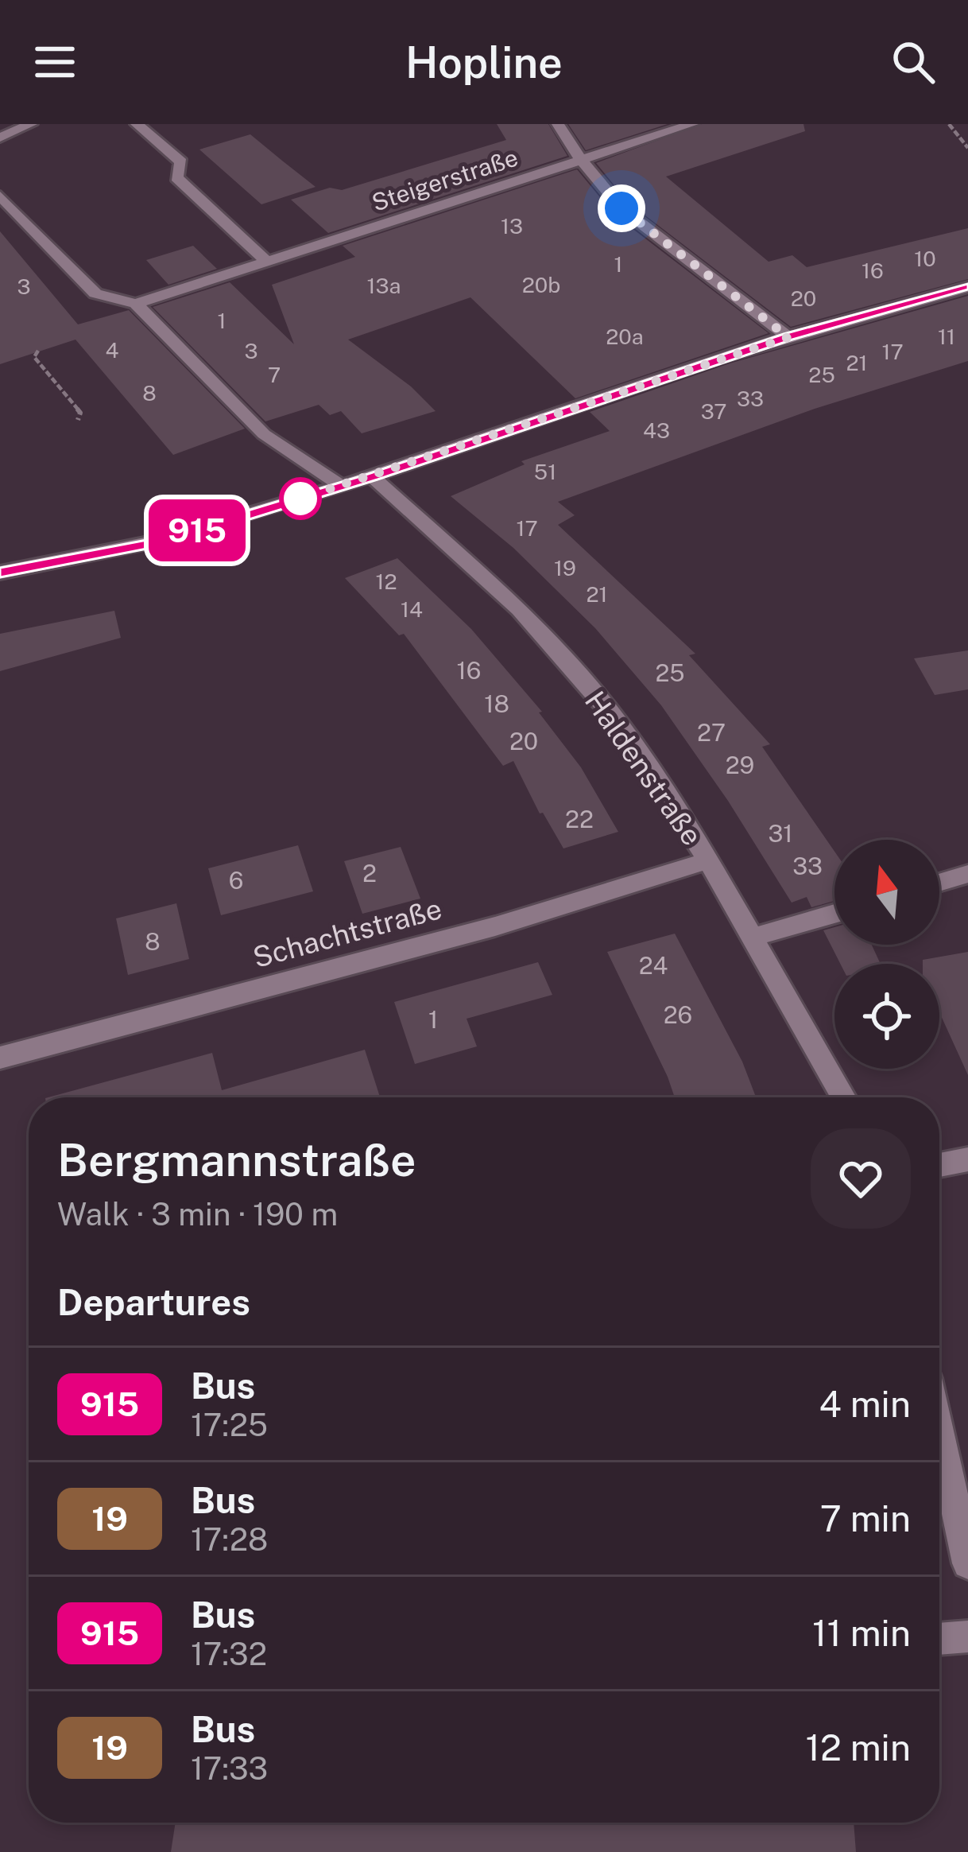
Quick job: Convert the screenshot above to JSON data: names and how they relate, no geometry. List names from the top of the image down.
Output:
{
  "streets": {
    "street": ["Steigerstraße", "Haldenstraße", "Schachtstraße"]
  },
  "crossings": [
    ["Haldenstraße", "Schachtstraße"]
  ],
  "lines": ["bus line 915"],
  "house_numbers": [
    "13",
    "10",
    "1",
    "16",
    "20b",
    "13a",
    "3",
    "20",
    "1",
    "20a",
    "11",
    "4",
    "3",
    "17",
    "21",
    "7",
    "25",
    "8",
    "33",
    "37",
    "43",
    "51",
    "17",
    "19",
    "12",
    "21",
    "14",
    "16",
    "25",
    "18",
    "27",
    "20",
    "29",
    "22",
    "31",
    "33",
    "2",
    "6",
    "8",
    "24",
    "26",
    "1"
  ],
  "north": "top",
  "page": {
    "header": "Hopline",
    "on_map": "915",
    "heading": [
      ["Bergmannstraße", "Walk · 3 min · 190 m"],
      "Departures"
    ],
    "list": [
      {
        "mark": "915",
        "name": "Bus",
        "note": "17:25",
        "value": "4 min"
      },
      {
        "mark": "19",
        "name": "Bus",
        "note": "17:28",
        "value": "7 min"
      },
      {
        "mark": "915",
        "name": "Bus",
        "note": "17:32",
        "value": "11 min"
      },
      {
        "mark": "19",
        "name": "Bus",
        "note": "17:33",
        "value": "12 min"
      }
    ]
  }
}
